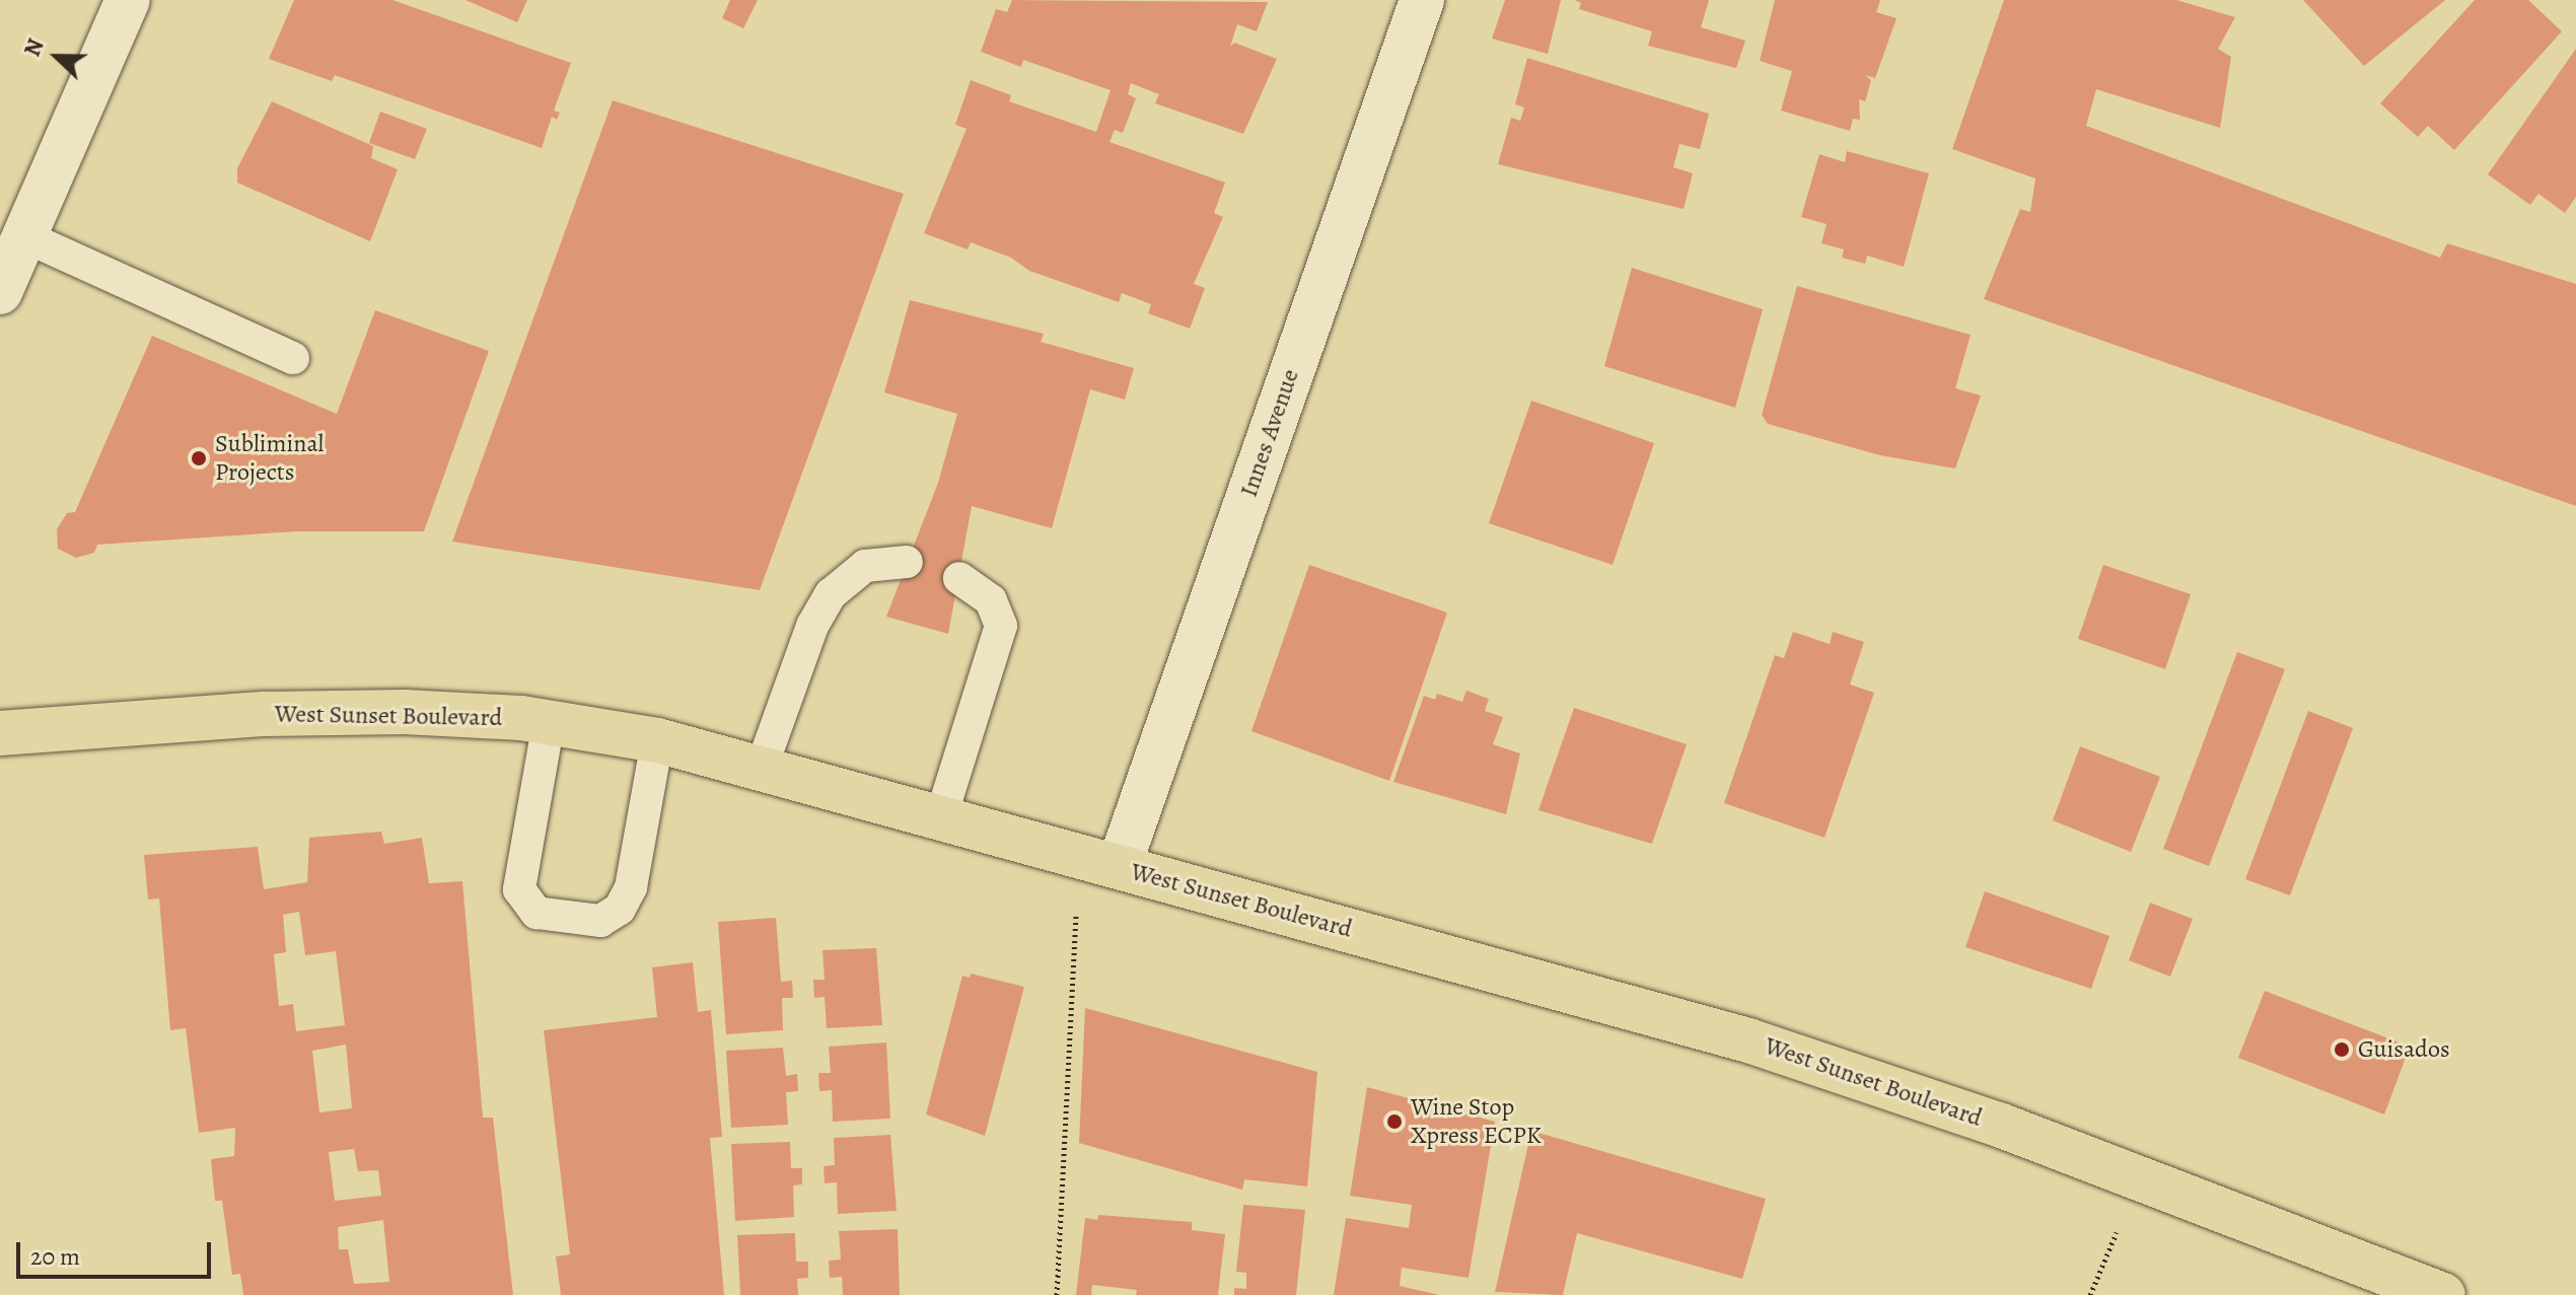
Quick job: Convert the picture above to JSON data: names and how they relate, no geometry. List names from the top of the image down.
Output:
{
  "streets": {
    "main road": ["West Sunset Boulevard"],
    "street": ["Innes Avenue"]
  },
  "crossings": [
    ["Innes Avenue", "West Sunset Boulevard"]
  ],
  "places": ["Subliminal Projects", "Guisados", "Wine Stop Xpress ECPK"],
  "scale_bar": "20 m",
  "north": "left"
}
